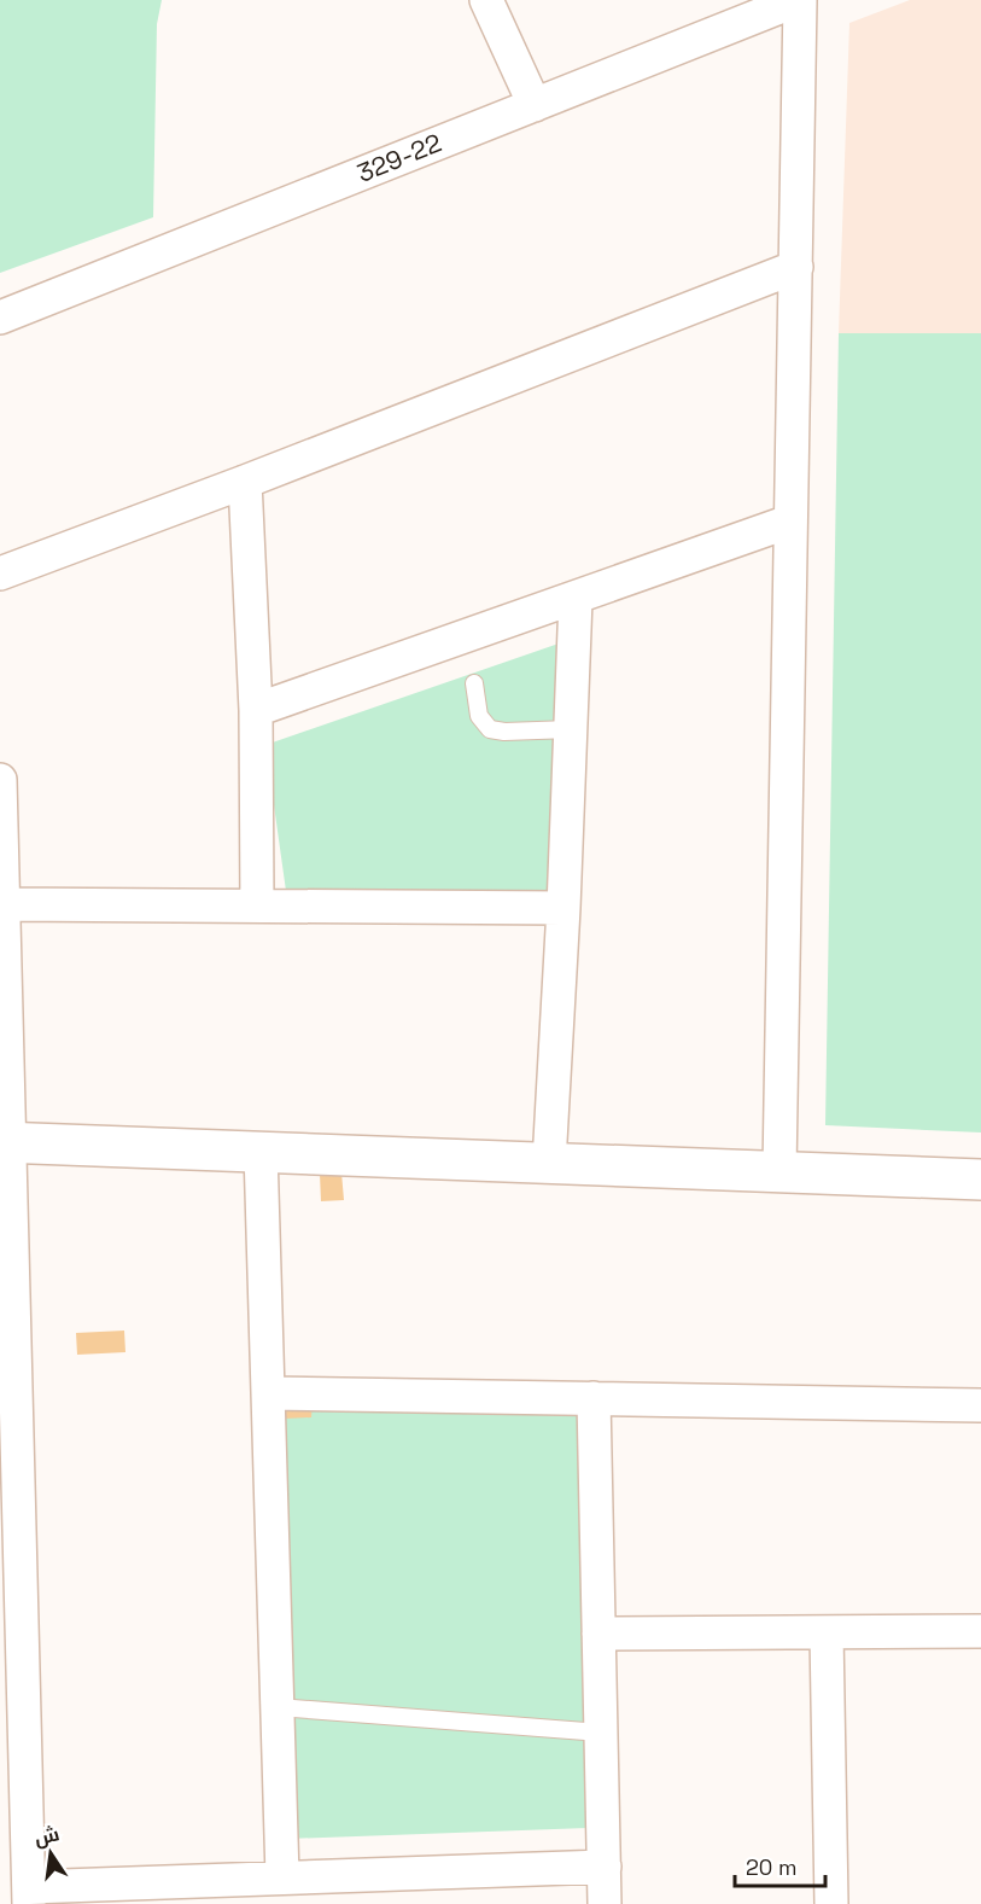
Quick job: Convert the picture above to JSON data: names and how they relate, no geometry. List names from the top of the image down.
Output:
{
  "streets": {
    "street": ["329-22"]
  },
  "scale_bar": "20 m",
  "north": "top"
}
